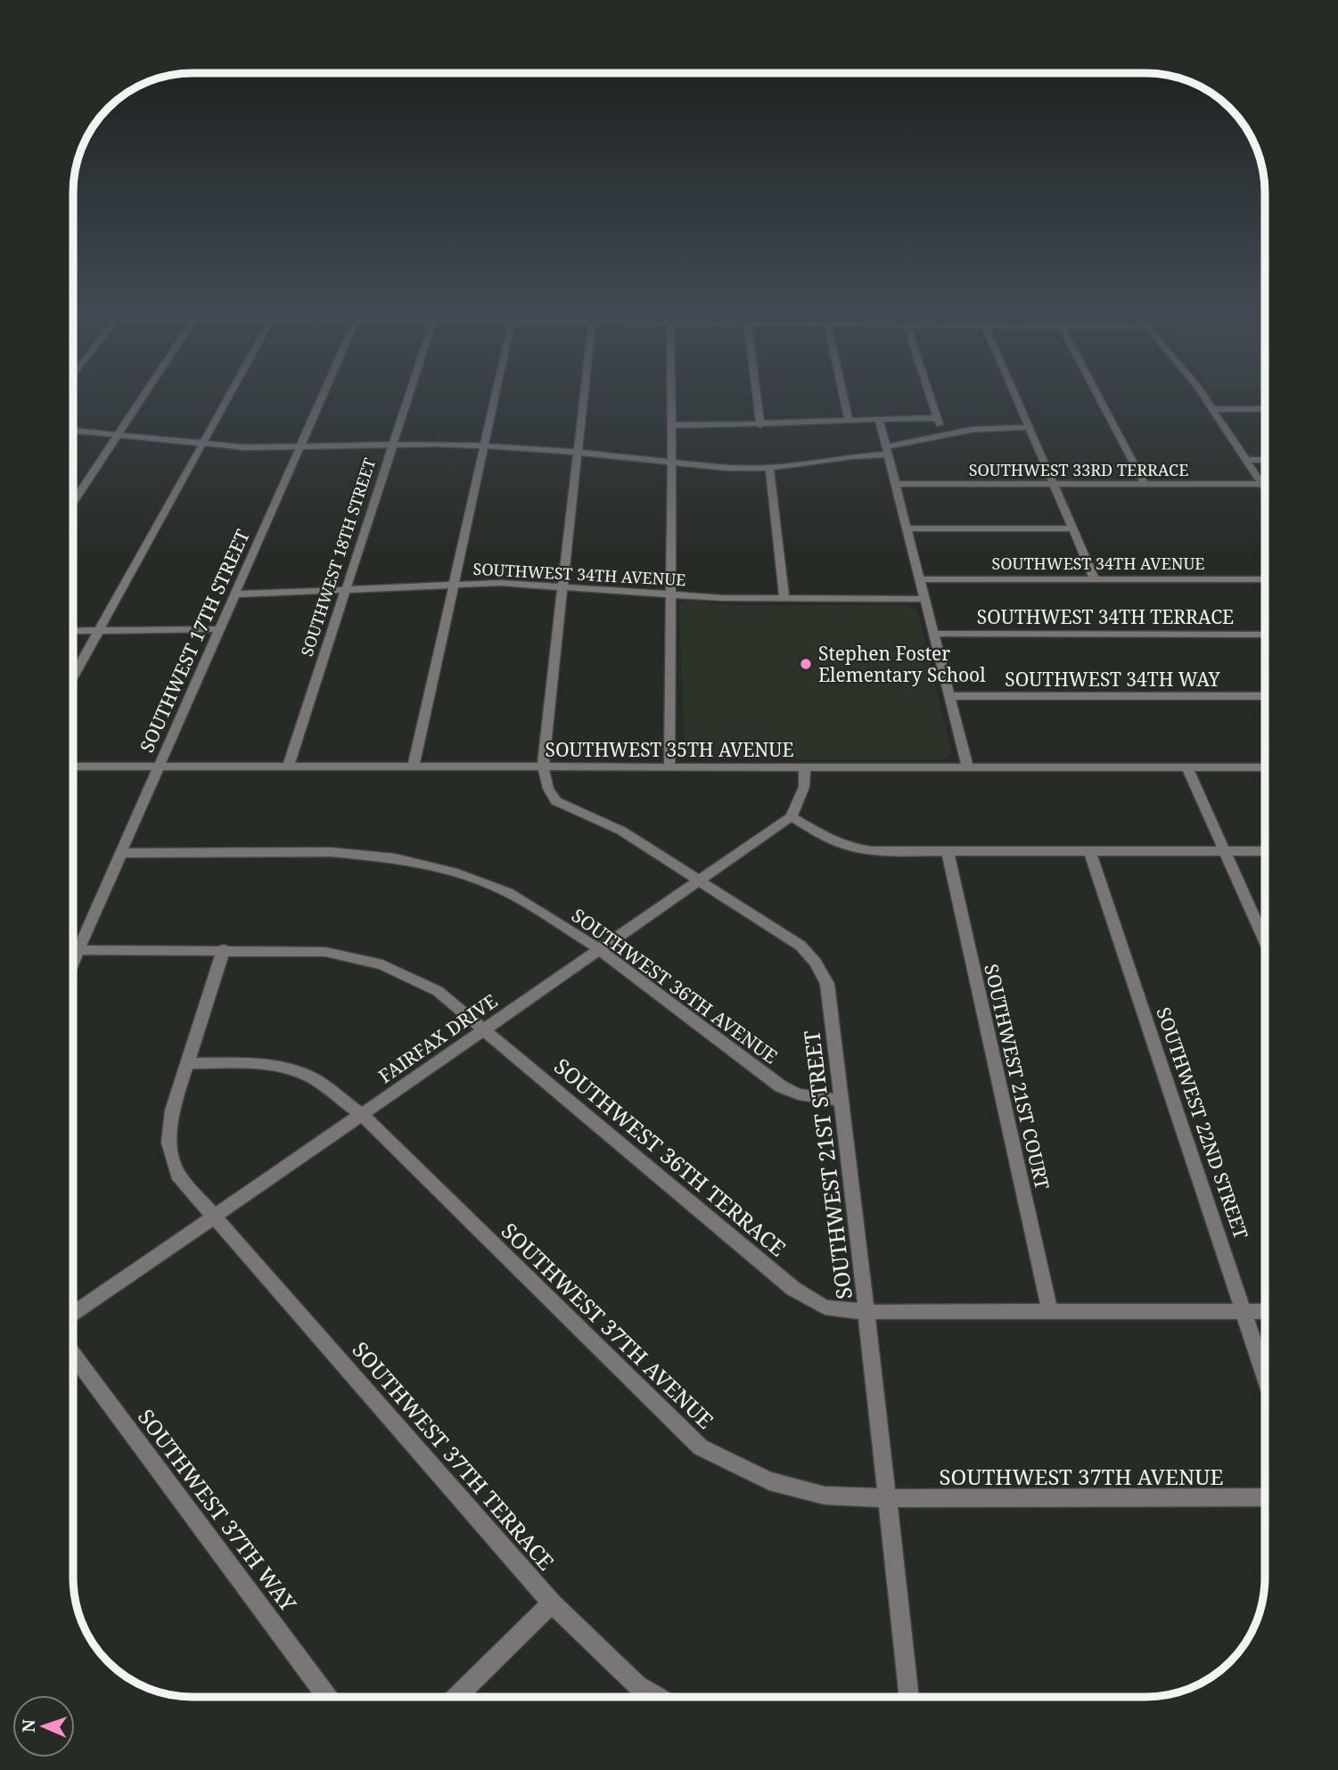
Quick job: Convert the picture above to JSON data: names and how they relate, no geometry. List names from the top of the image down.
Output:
{
  "streets": {
    "street": [
      "SOUTHWEST 33RD TERRACE",
      "SOUTHWEST 18TH STREET",
      "SOUTHWEST 34TH AVENUE",
      "SOUTHWEST 34TH TERRACE",
      "SOUTHWEST 17TH STREET",
      "SOUTHWEST 34TH WAY",
      "SOUTHWEST 35TH AVENUE",
      "SOUTHWEST 36TH AVENUE",
      "FAIRFAX DRIVE",
      "SOUTHWEST 21ST COURT",
      "SOUTHWEST 22ND STREET",
      "SOUTHWEST 36TH TERRACE",
      "SOUTHWEST 21ST STREET",
      "SOUTHWEST 37TH AVENUE",
      "SOUTHWEST 37TH TERRACE",
      "SOUTHWEST 37TH WAY"
    ]
  },
  "crossings": [
    ["SOUTHWEST 18TH STREET", "SOUTHWEST 34TH AVENUE"],
    ["SOUTHWEST 18TH STREET", "SOUTHWEST 35TH AVENUE"],
    ["SOUTHWEST 34TH AVENUE", "SOUTHWEST 17TH STREET"],
    ["SOUTHWEST 17TH STREET", "SOUTHWEST 35TH AVENUE"],
    ["SOUTHWEST 17TH STREET", "SOUTHWEST 36TH AVENUE"],
    ["SOUTHWEST 35TH AVENUE", "SOUTHWEST 21ST STREET"],
    ["SOUTHWEST 36TH AVENUE", "FAIRFAX DRIVE"],
    ["SOUTHWEST 36TH AVENUE", "SOUTHWEST 21ST STREET"],
    ["FAIRFAX DRIVE", "SOUTHWEST 36TH TERRACE"],
    ["FAIRFAX DRIVE", "SOUTHWEST 21ST STREET"],
    ["FAIRFAX DRIVE", "SOUTHWEST 37TH AVENUE"],
    ["FAIRFAX DRIVE", "SOUTHWEST 37TH TERRACE"],
    ["SOUTHWEST 21ST COURT", "SOUTHWEST 36TH TERRACE"],
    ["SOUTHWEST 22ND STREET", "SOUTHWEST 36TH TERRACE"],
    ["SOUTHWEST 36TH TERRACE", "SOUTHWEST 21ST STREET"],
    ["SOUTHWEST 21ST STREET", "SOUTHWEST 37TH AVENUE"]
  ],
  "places": ["Stephen Foster Elementary School"],
  "north": "left"
}
